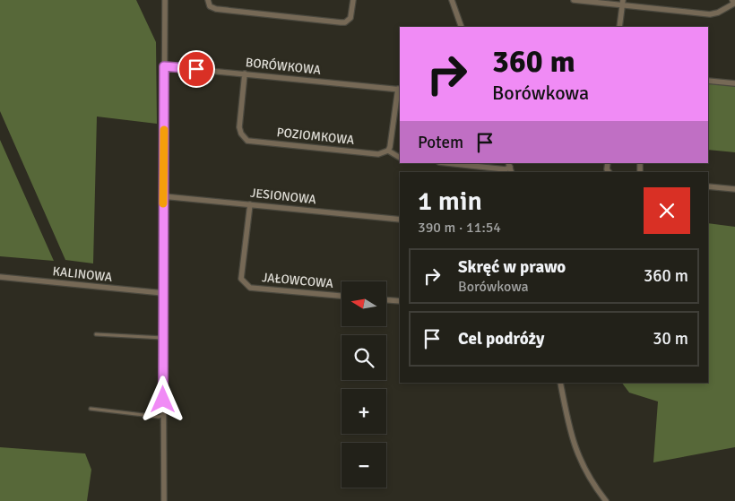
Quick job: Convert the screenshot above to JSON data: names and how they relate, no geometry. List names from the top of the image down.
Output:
{
  "streets": {
    "street": [
      "BORÓWKOWA",
      "POZIOMKOWA",
      "JESIONOWA",
      "KALINOWA",
      "JAŁOWCOWA"
    ]
  },
  "crossings": [
    ["BORÓWKOWA", "POZIOMKOWA"],
    ["JESIONOWA", "JAŁOWCOWA"]
  ],
  "north": "left",
  "page": {
    "turn": ["360 m", "Borówkowa"],
    "then": "Potem",
    "heading": ["1 min", "390 m · 11:54"],
    "list": [
      {
        "name": "Skręć w prawo",
        "note": "Borówkowa",
        "value": "360 m"
      },
      {
        "name": "Cel podróży",
        "value": "30 m"
      }
    ],
    "map_buttons": ["+", "−"]
  }
}
